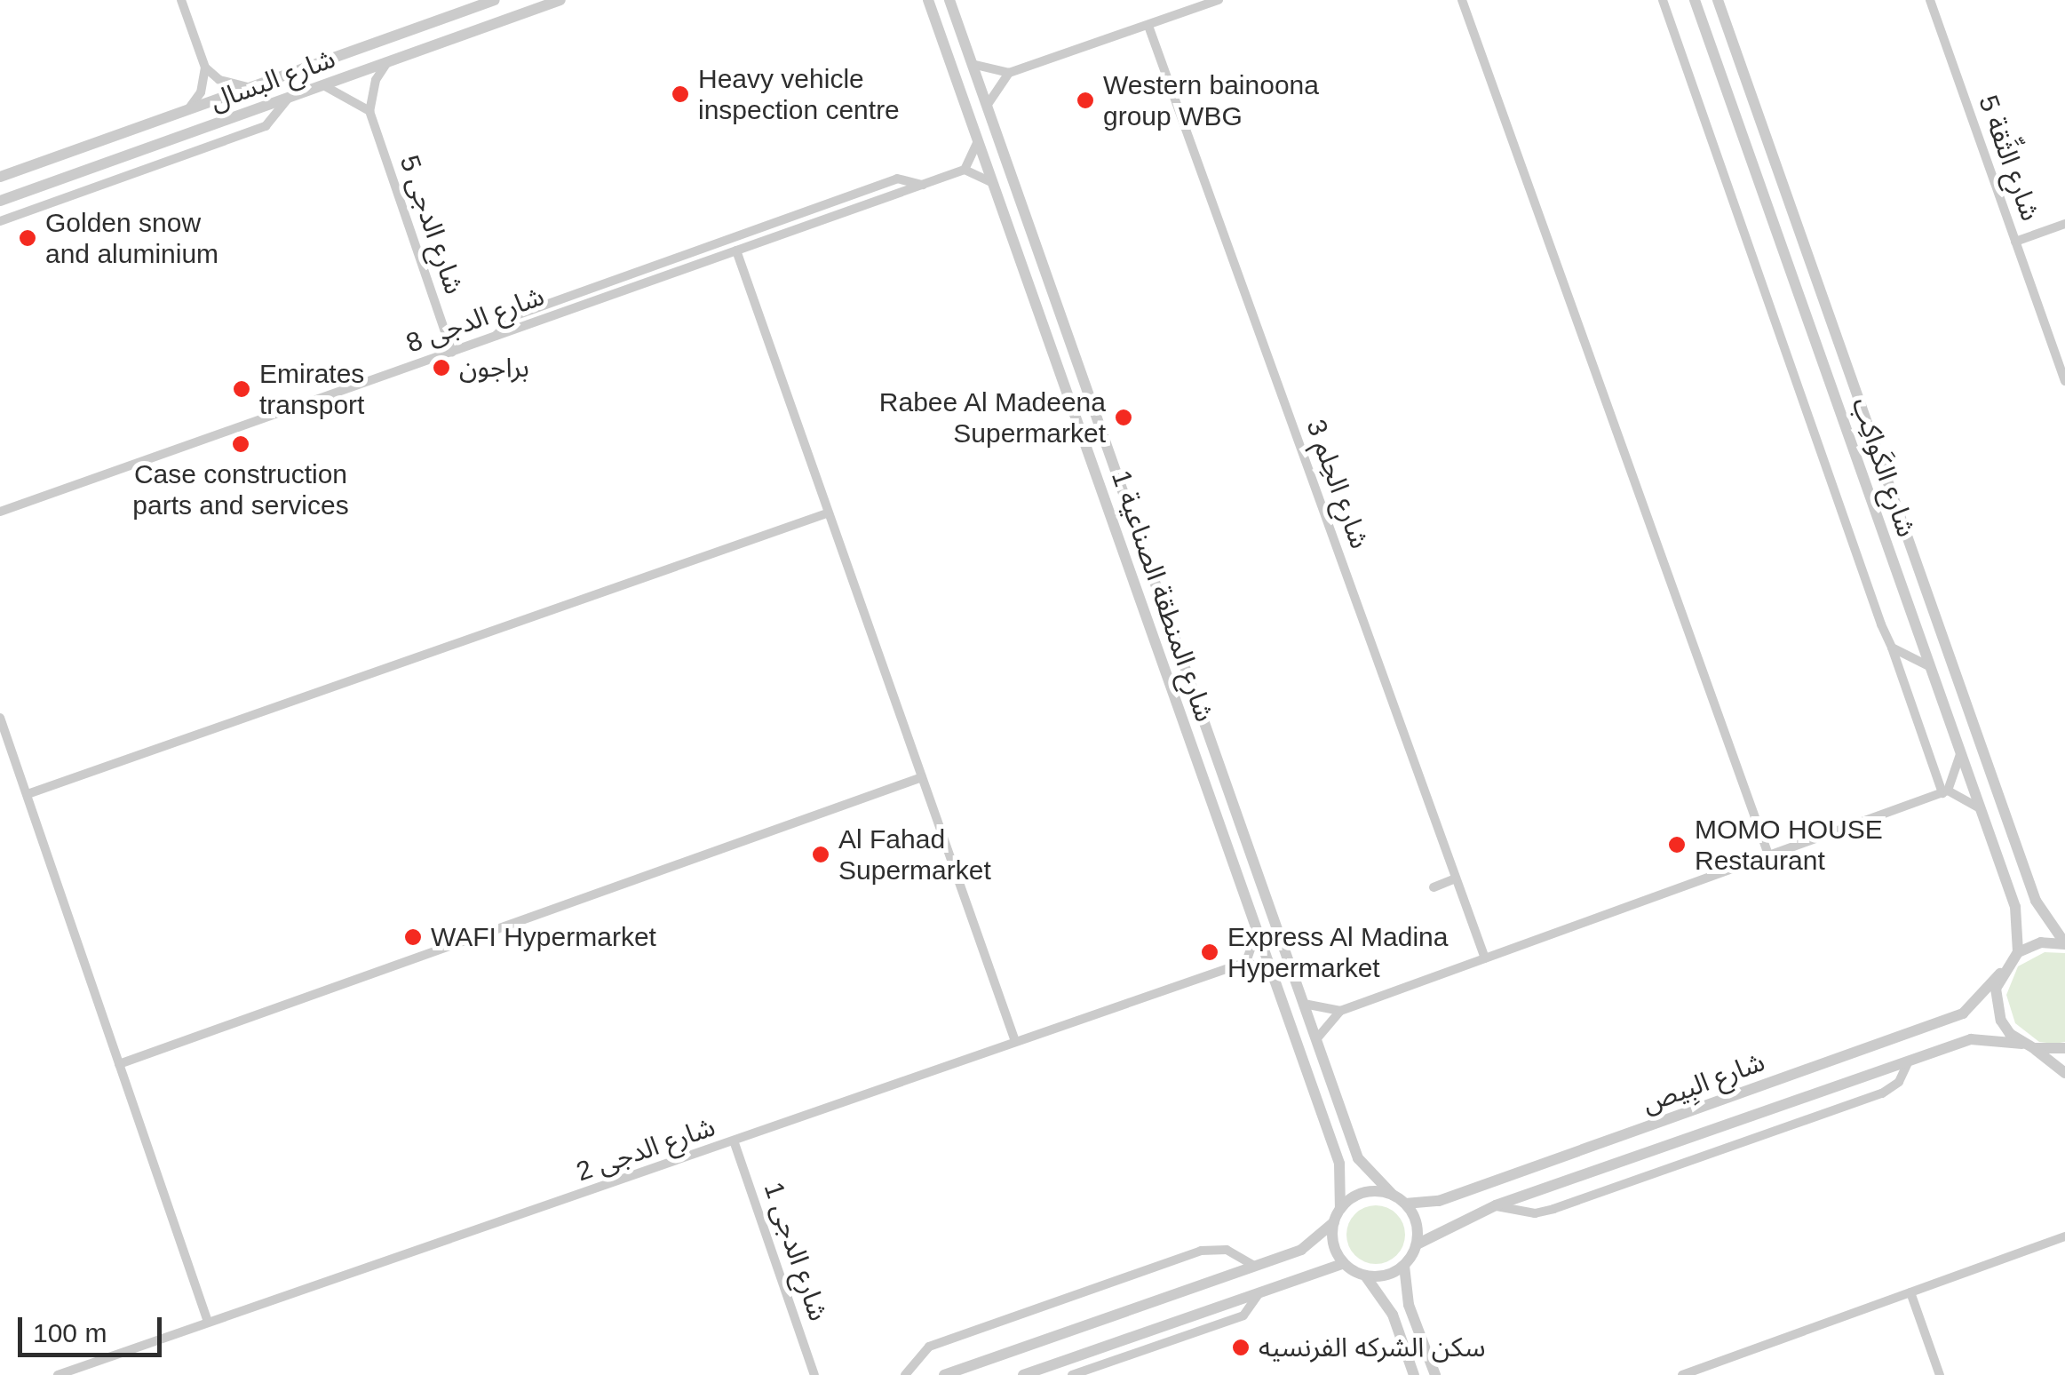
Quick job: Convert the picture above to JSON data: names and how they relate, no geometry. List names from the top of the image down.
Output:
{
  "streets": {
    "street": [
      "شارع البسال",
      "شارع الثِّقة 5",
      "شارع الدجى 5",
      "شارع الدجى 8",
      "شارع الكَواكِب",
      "شارع الحِلم 3",
      "شارع المنطقة الصناعية 1",
      "شارع البِيص",
      "شارع الدجى 2",
      "شارع الدجى 1"
    ]
  },
  "crossings": [
    ["شارع الدجى 5", "شارع الدجى 8"],
    ["شارع الكَواكِب", "شارع البِيص"],
    ["شارع المنطقة الصناعية 1", "شارع البِيص"],
    ["شارع الدجى 2", "شارع الدجى 1"]
  ],
  "places": [
    "Heavy vehicle inspection centre",
    "Western bainoona group WBG",
    "Golden snow and aluminium",
    "براجون",
    "Emirates transport",
    "Rabee Al Madeena Supermarket",
    "Case construction parts and services",
    "MOMO HOUSE Restaurant",
    "Al Fahad Supermarket",
    "WAFI Hypermarket",
    "Express Al Madina Hypermarket",
    "سكن الشركه الفرنسيه"
  ],
  "scale_bar": "100 m"
}
